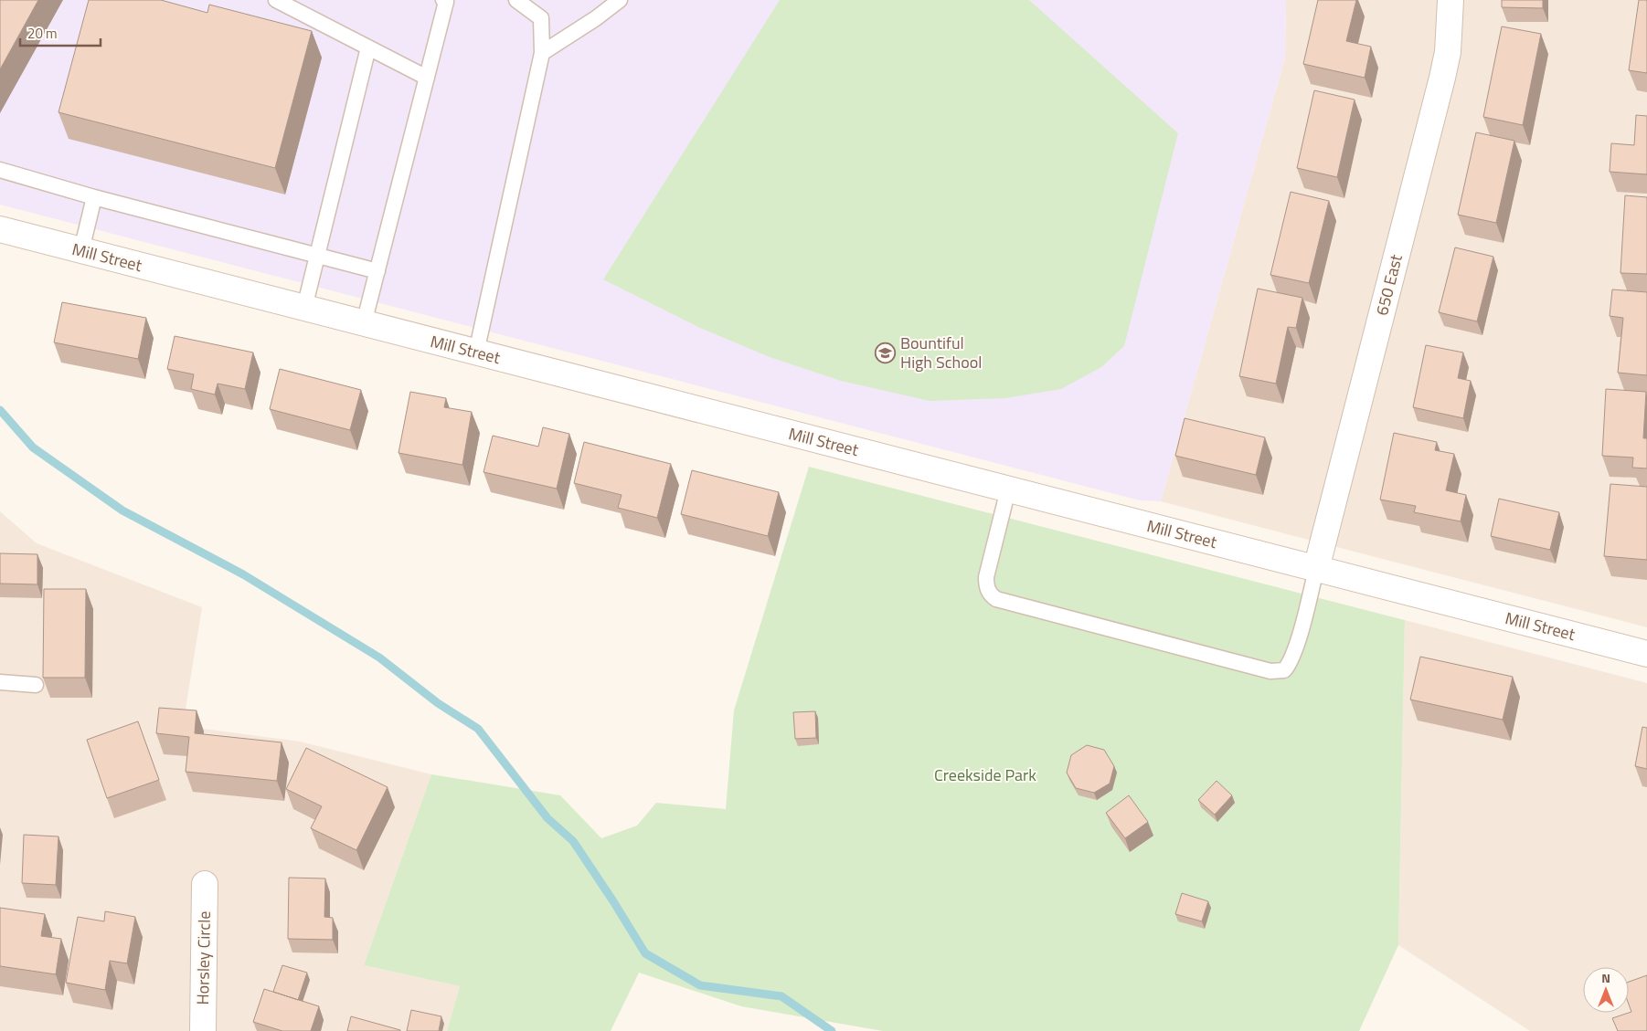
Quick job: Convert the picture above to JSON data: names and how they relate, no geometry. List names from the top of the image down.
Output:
{
  "streets": {
    "street": ["Mill Street", "650 East", "Horsley Circle"]
  },
  "crossings": [
    ["Mill Street", "650 East"]
  ],
  "parks": ["Creekside Park"],
  "places": {
    "school or university": ["Bountiful High School"]
  },
  "scale_bar": "20 m",
  "north": "top"
}
